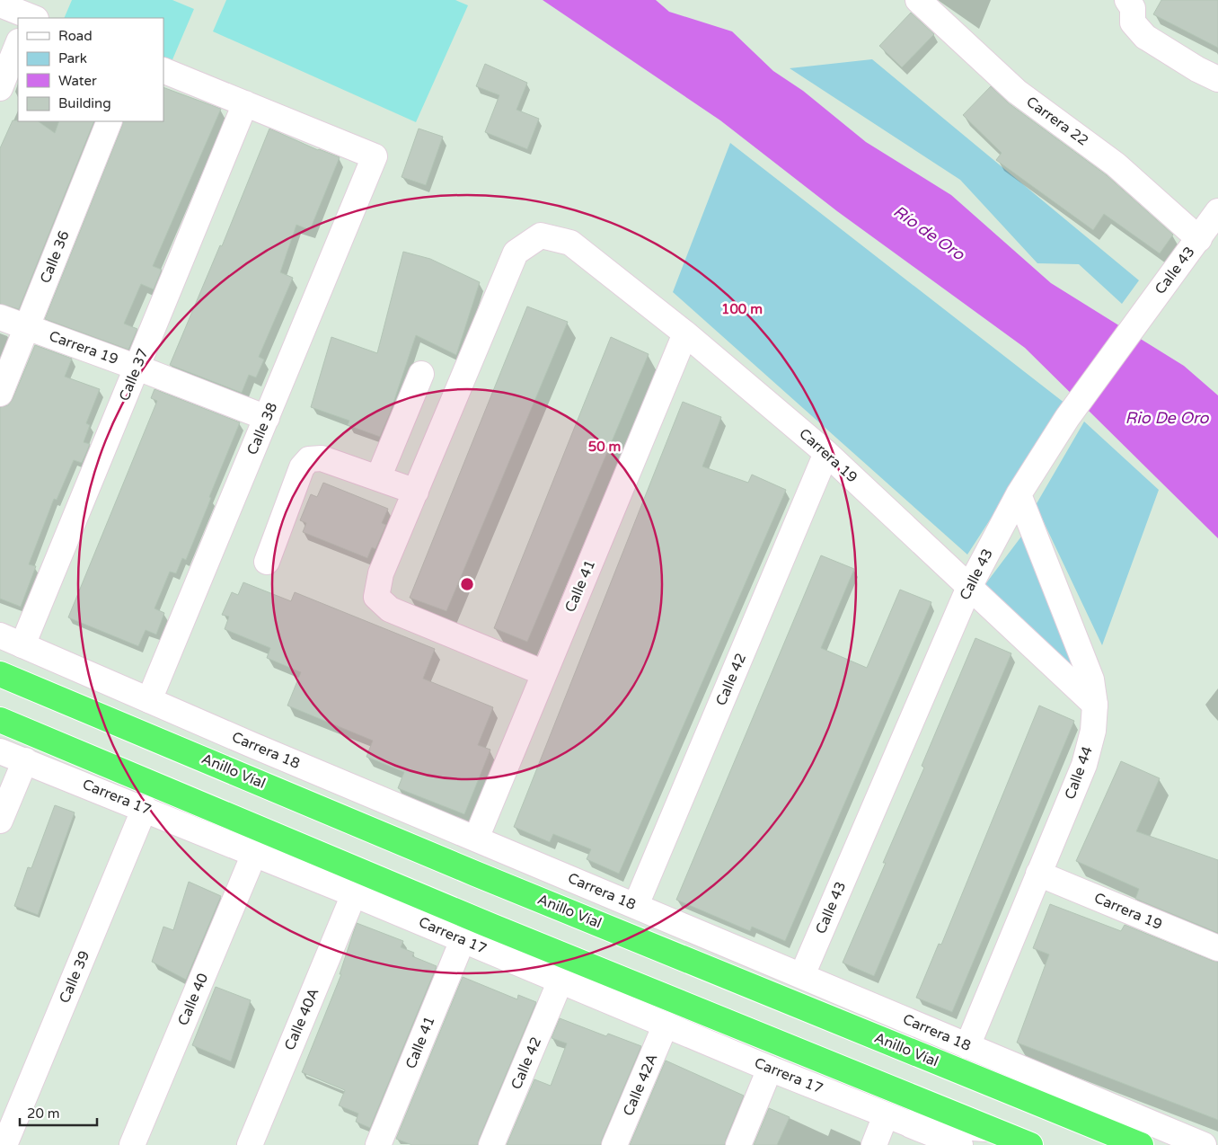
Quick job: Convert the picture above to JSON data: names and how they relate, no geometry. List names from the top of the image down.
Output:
{
  "streets": {
    "highway": ["Anillo Víal"],
    "street": [
      "Carrera 22",
      "Calle 36",
      "Calle 43",
      "Carrera 19",
      "Calle 37",
      "Calle 38",
      "Calle 41",
      "Calle 42",
      "Carrera 18",
      "Calle 44",
      "Carrera 17",
      "Calle 39",
      "Calle 40",
      "Calle 40A",
      "Calle 42A"
    ]
  },
  "crossings": [
    ["Carrera 22", "Calle 43"],
    ["Calle 36", "Carrera 19"],
    ["Calle 43", "Carrera 19"],
    ["Calle 43", "Carrera 18"],
    ["Calle 43", "Calle 44"],
    ["Carrera 19", "Calle 37"],
    ["Carrera 19", "Calle 38"],
    ["Carrera 19", "Calle 41"],
    ["Carrera 19", "Calle 42"],
    ["Carrera 19", "Calle 44"],
    ["Calle 37", "Calle 38"],
    ["Calle 37", "Carrera 18"],
    ["Calle 38", "Carrera 18"],
    ["Calle 41", "Carrera 18"],
    ["Calle 41", "Carrera 17"],
    ["Calle 42", "Carrera 18"],
    ["Calle 42", "Carrera 17"],
    ["Carrera 18", "Calle 44"],
    ["Carrera 17", "Calle 39"],
    ["Carrera 17", "Calle 40"],
    ["Carrera 17", "Calle 40A"],
    ["Carrera 17", "Calle 42A"]
  ],
  "water": ["Río de Oro", "Rio De Oro"],
  "legend": [
    "Road",
    "Park",
    "Water",
    "Building"
  ],
  "scale_bar": "20 m",
  "rings": ["100 m", "50 m"]
}
